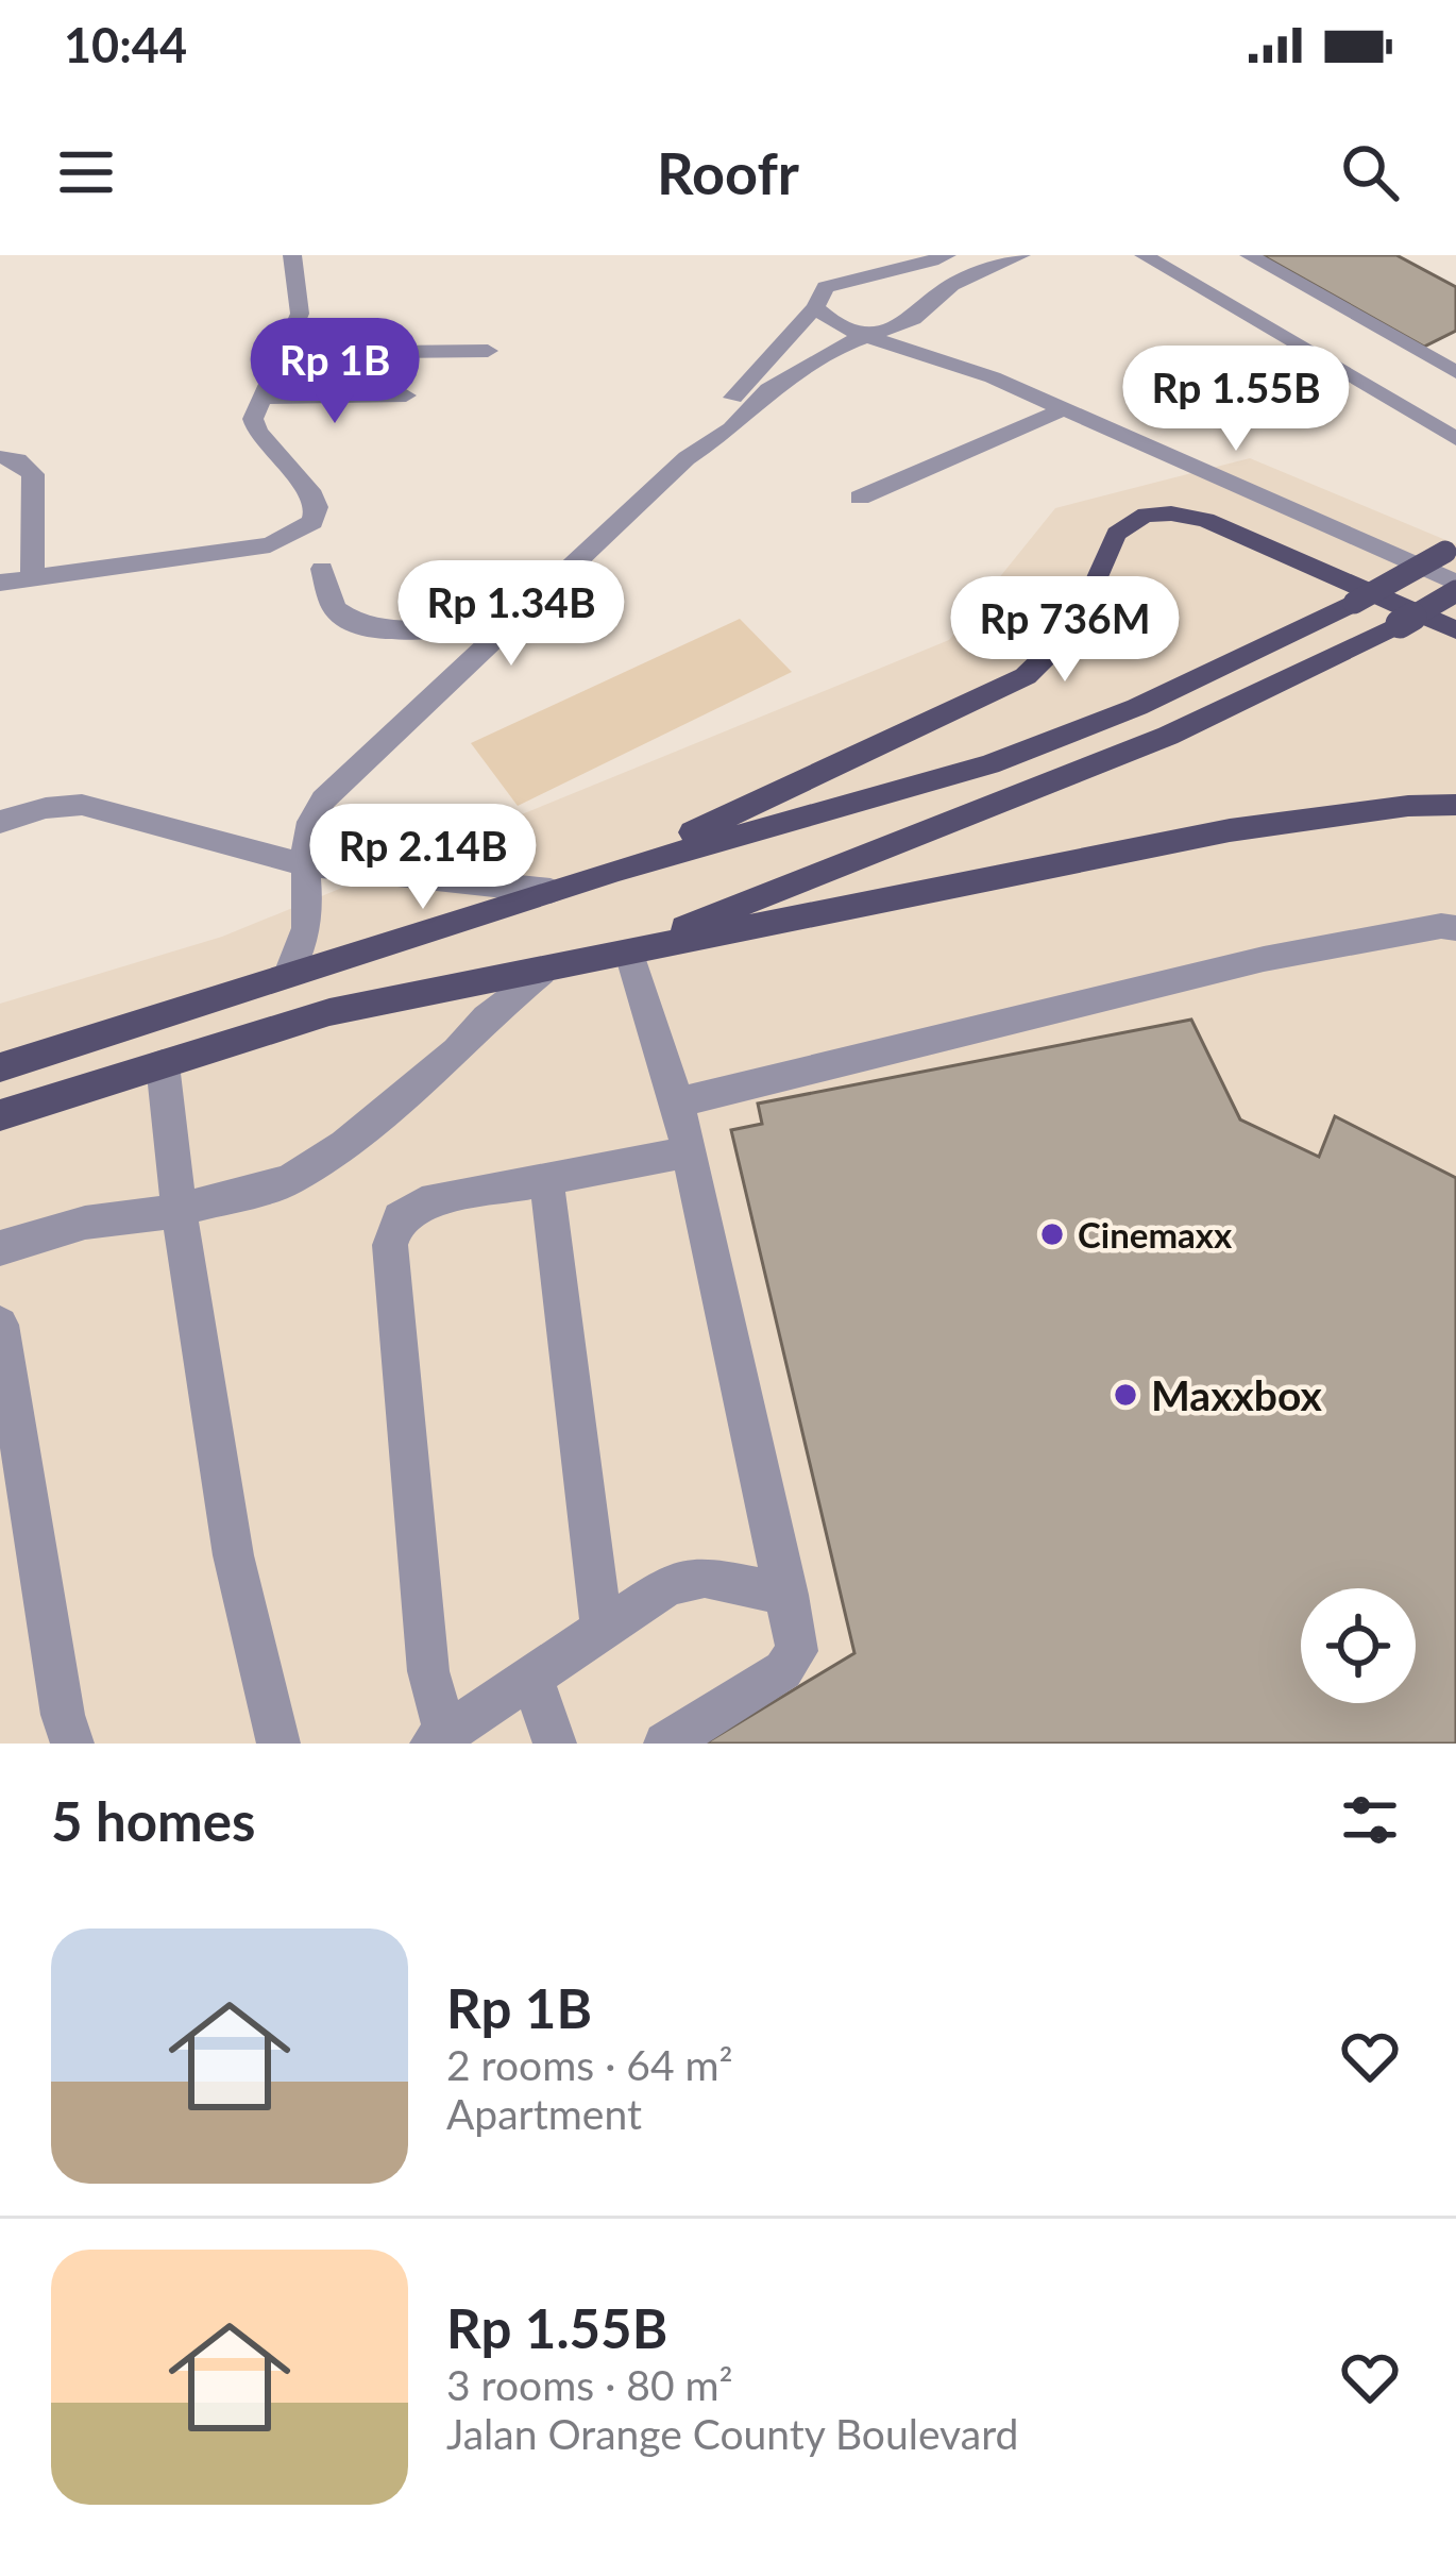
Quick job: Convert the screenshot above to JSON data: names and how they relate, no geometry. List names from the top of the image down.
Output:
{
  "places": ["Cinemaxx", "Maxxbox"],
  "page": {
    "status": "10:44",
    "header": "Roofr",
    "price": [
      "Rp 1B",
      "Rp 1.55B",
      "Rp 1.34B",
      "Rp 736M",
      "Rp 2.14B"
    ],
    "heading": "5 homes",
    "list": [
      {
        "name": "Rp 1B",
        "note": "2 rooms · 64 m² · Apartment"
      },
      {
        "name": "Rp 1.55B",
        "note": "3 rooms · 80 m² · Jalan Orange County Boulevard"
      }
    ]
  }
}
